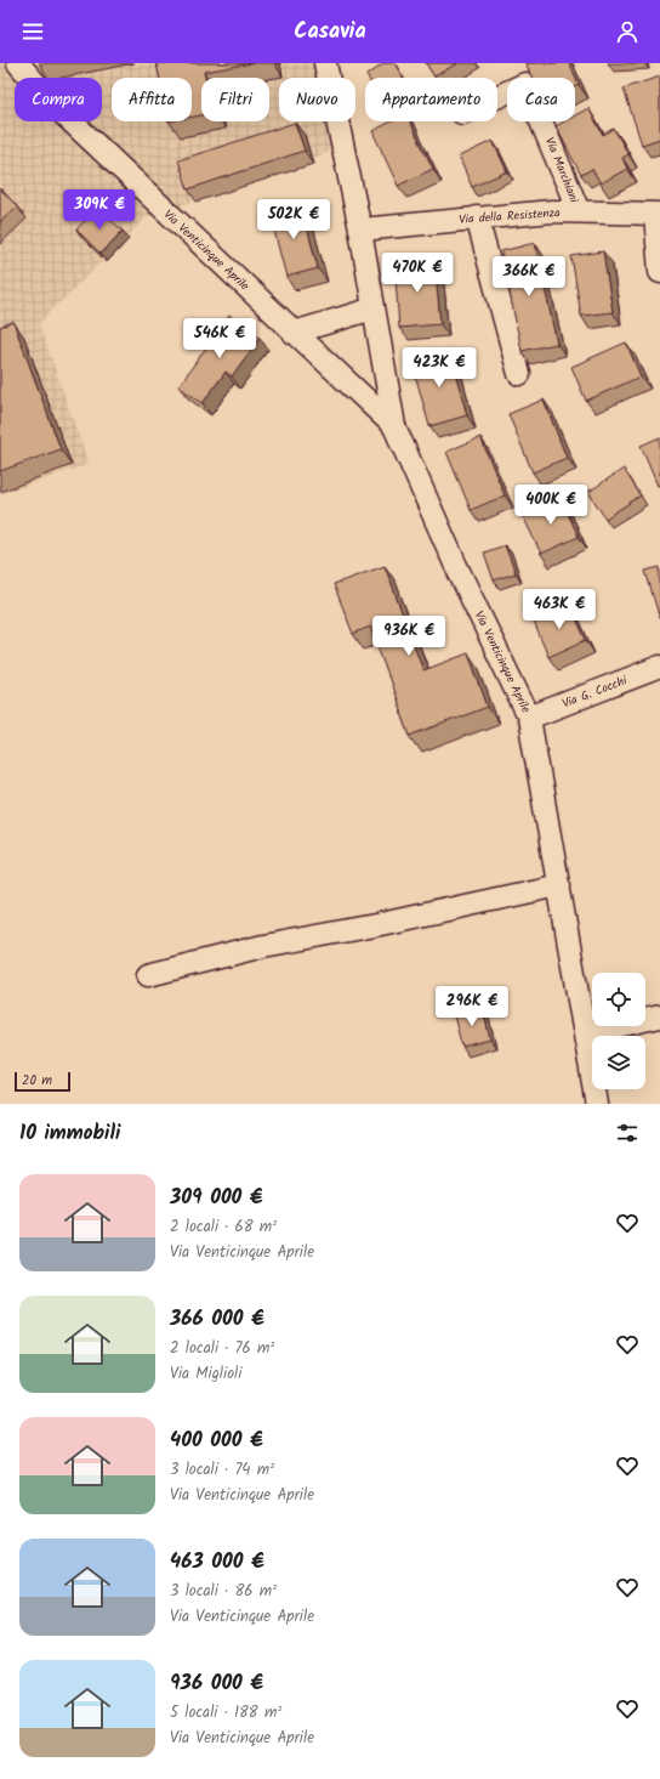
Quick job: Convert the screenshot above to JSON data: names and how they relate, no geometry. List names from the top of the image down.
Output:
{
  "streets": {
    "street": [
      "Via Marchiani",
      "Via della Resistenza",
      "Via Venticinque Aprile",
      "Via G. Cocchi"
    ]
  },
  "crossings": [
    ["Via Marchiani", "Via della Resistenza"],
    ["Via Venticinque Aprile", "Via G. Cocchi"]
  ],
  "scale_bar": "20 m",
  "page": {
    "header": "Casavia",
    "chip": [
      "Compra",
      "Affitta",
      "Filtri",
      "Nuovo",
      "Appartamento",
      "Casa"
    ],
    "price": [
      "309K €",
      "502K €",
      "470K €",
      "366K €",
      "546K €",
      "423K €",
      "400K €",
      "463K €",
      "936K €",
      "296K €"
    ],
    "scale": "20 m",
    "heading": "10 immobili",
    "list": [
      {
        "name": "309 000 €",
        "note": "2 locali · 68 m² · Via Venticinque Aprile"
      },
      {
        "name": "366 000 €",
        "note": "2 locali · 76 m² · Via Miglioli"
      },
      {
        "name": "400 000 €",
        "note": "3 locali · 74 m² · Via Venticinque Aprile"
      },
      {
        "name": "463 000 €",
        "note": "3 locali · 86 m² · Via Venticinque Aprile"
      },
      {
        "name": "936 000 €",
        "note": "5 locali · 188 m² · Via Venticinque Aprile"
      }
    ]
  }
}
